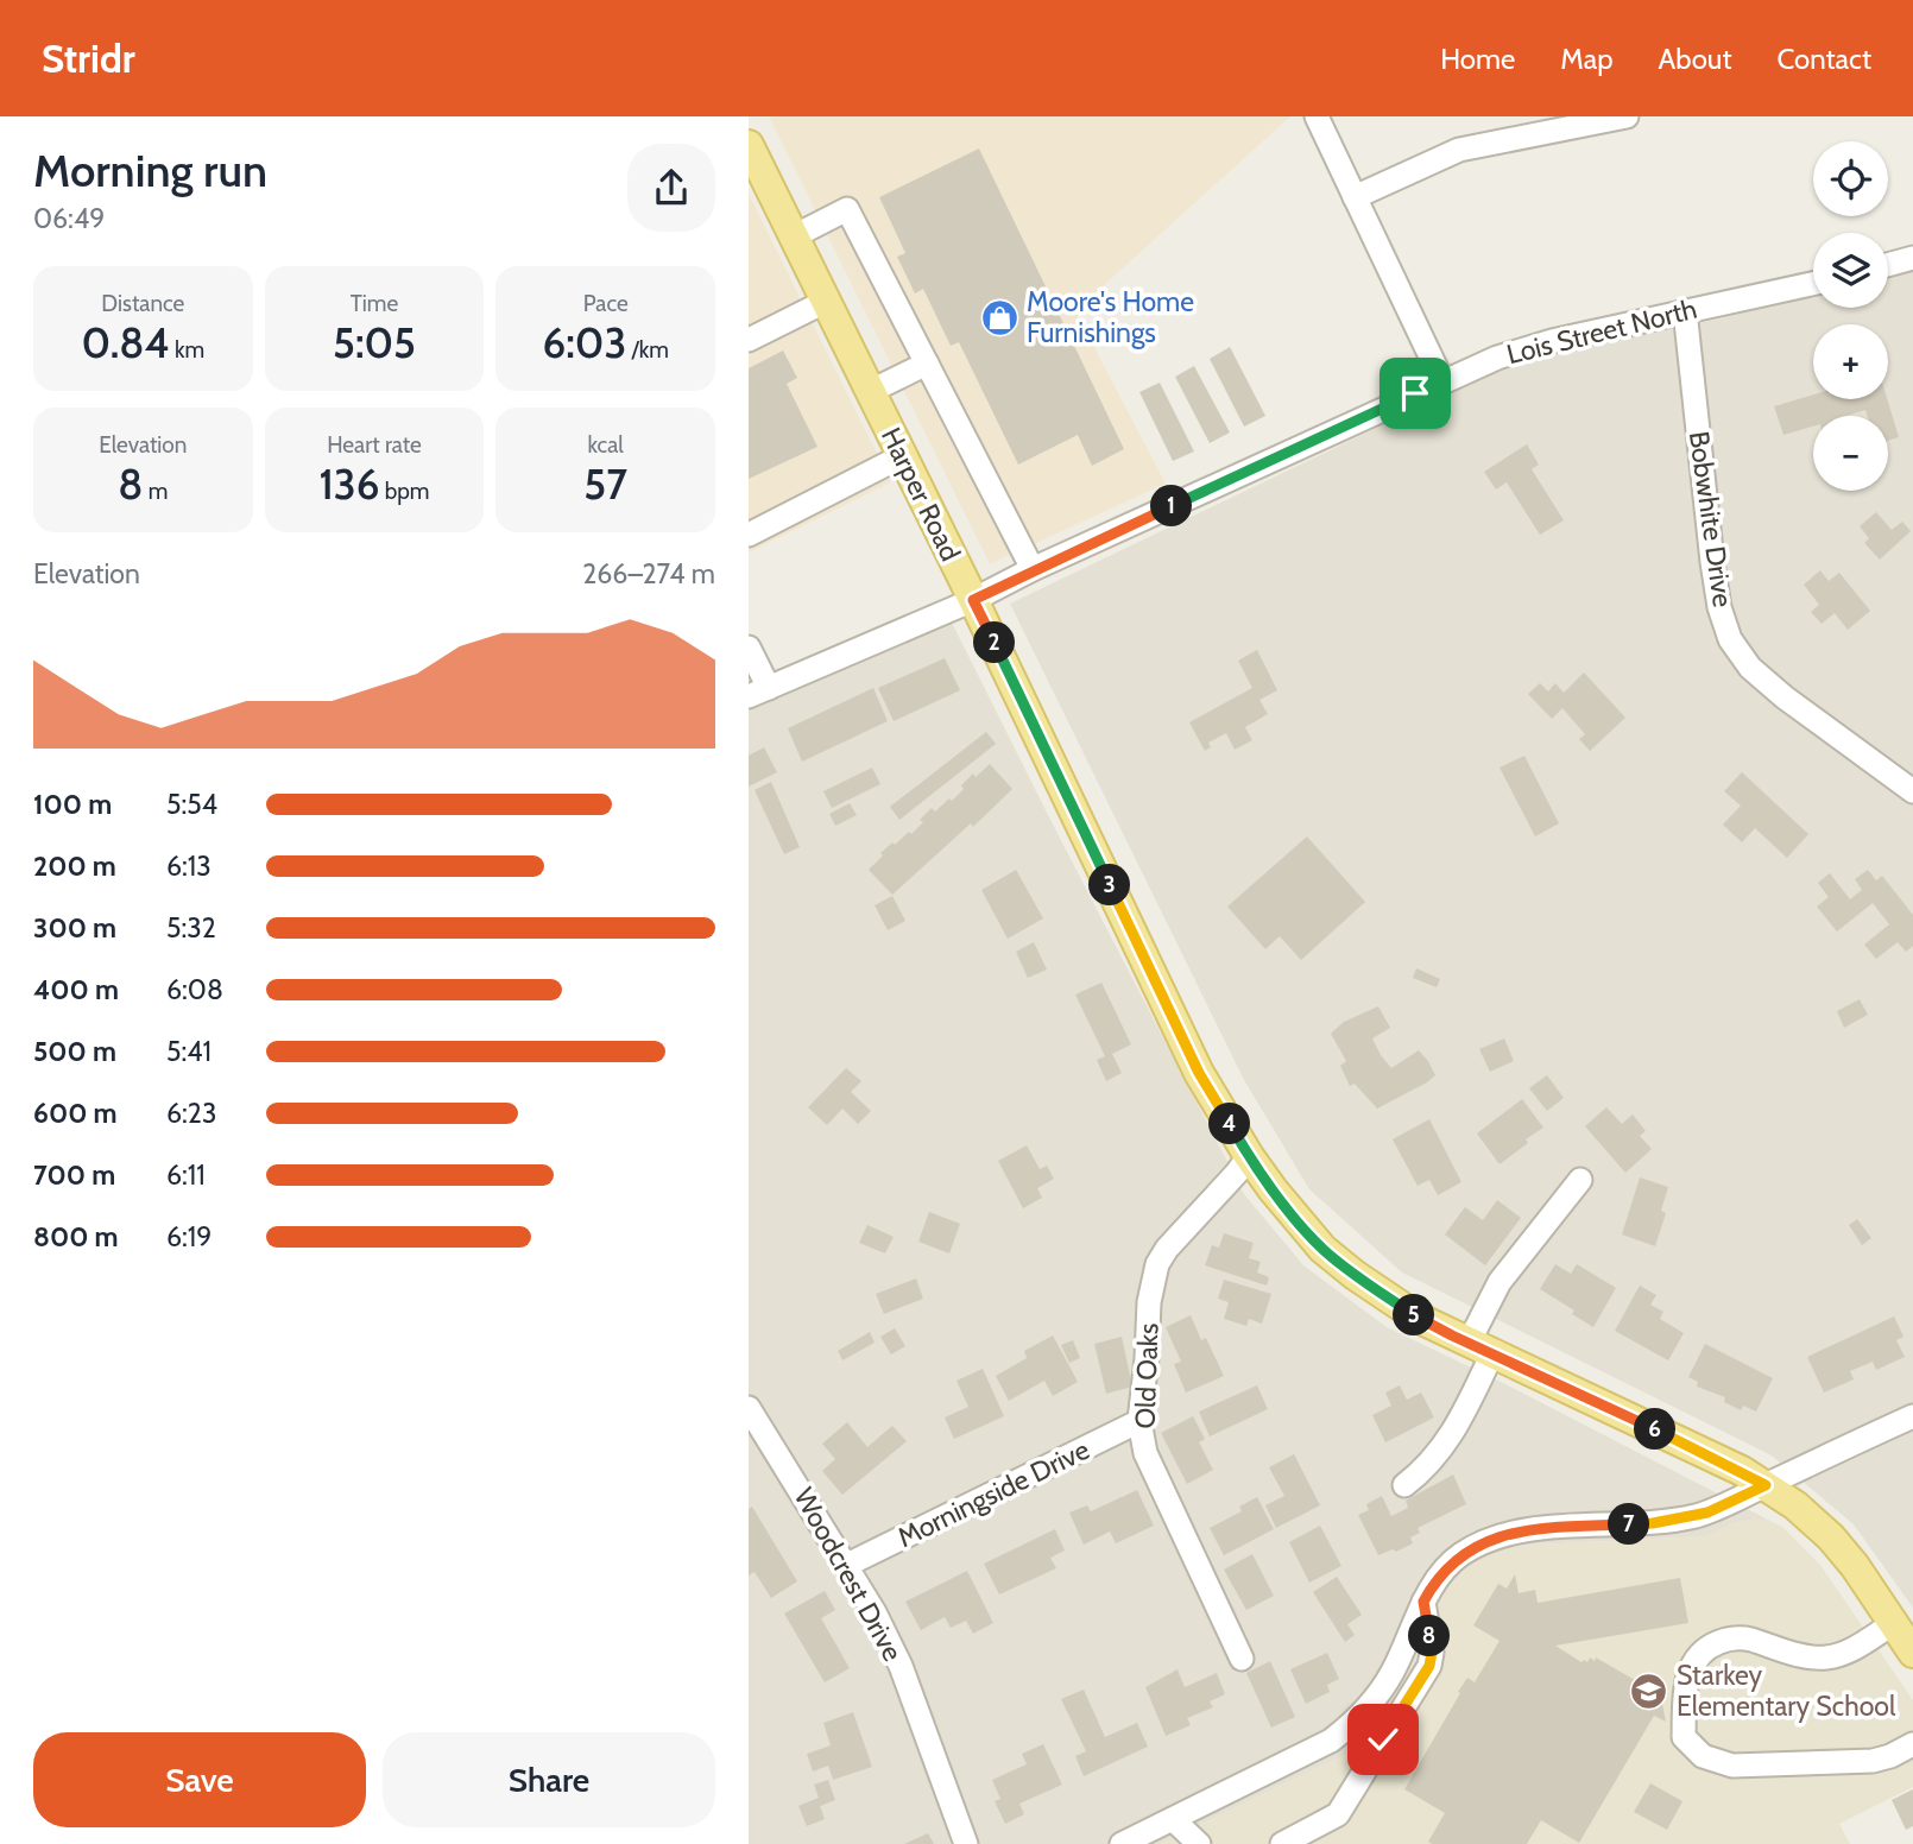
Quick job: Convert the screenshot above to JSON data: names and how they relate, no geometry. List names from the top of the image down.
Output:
{
  "streets": {
    "main road": ["Harper Road"],
    "street": [
      "Lois Street North",
      "Bobwhite Drive",
      "Old Oaks",
      "Morningside Drive",
      "Woodcrest Drive"
    ]
  },
  "crossings": [
    ["Lois Street North", "Harper Road"],
    ["Lois Street North", "Bobwhite Drive"],
    ["Harper Road", "Old Oaks"],
    ["Old Oaks", "Morningside Drive"],
    ["Morningside Drive", "Woodcrest Drive"]
  ],
  "places": {
    "shop": ["Moore's Home Furnishings"],
    "school or university": ["Starkey Elementary School"]
  },
  "page": {
    "header": "Stridr",
    "nav": [
      "Home",
      "Map",
      "About",
      "Contact"
    ],
    "heading": ["Morning run", "06:49"],
    "map_buttons": ["+", "−"],
    "stats": [
      ["Distance", "0.84 km"],
      ["Time", "5:05"],
      ["Pace", "6:03 /km"],
      ["Elevation", "8 m"],
      ["Heart rate", "136 bpm"],
      ["kcal", "57"]
    ],
    "pins": [
      "1",
      "2",
      "3",
      "4",
      "5",
      "6",
      "7",
      "8"
    ],
    "chart": ["Elevation", "266–274 m"],
    "list": [
      {
        "name": "100 m",
        "note": "5:54"
      },
      {
        "name": "200 m",
        "note": "6:13"
      },
      {
        "name": "300 m",
        "note": "5:32"
      },
      {
        "name": "400 m",
        "note": "6:08"
      },
      {
        "name": "500 m",
        "note": "5:41"
      },
      {
        "name": "600 m",
        "note": "6:23"
      },
      {
        "name": "700 m",
        "note": "6:11"
      },
      {
        "name": "800 m",
        "note": "6:19"
      }
    ],
    "buttons": ["Save", "Share"]
  }
}
